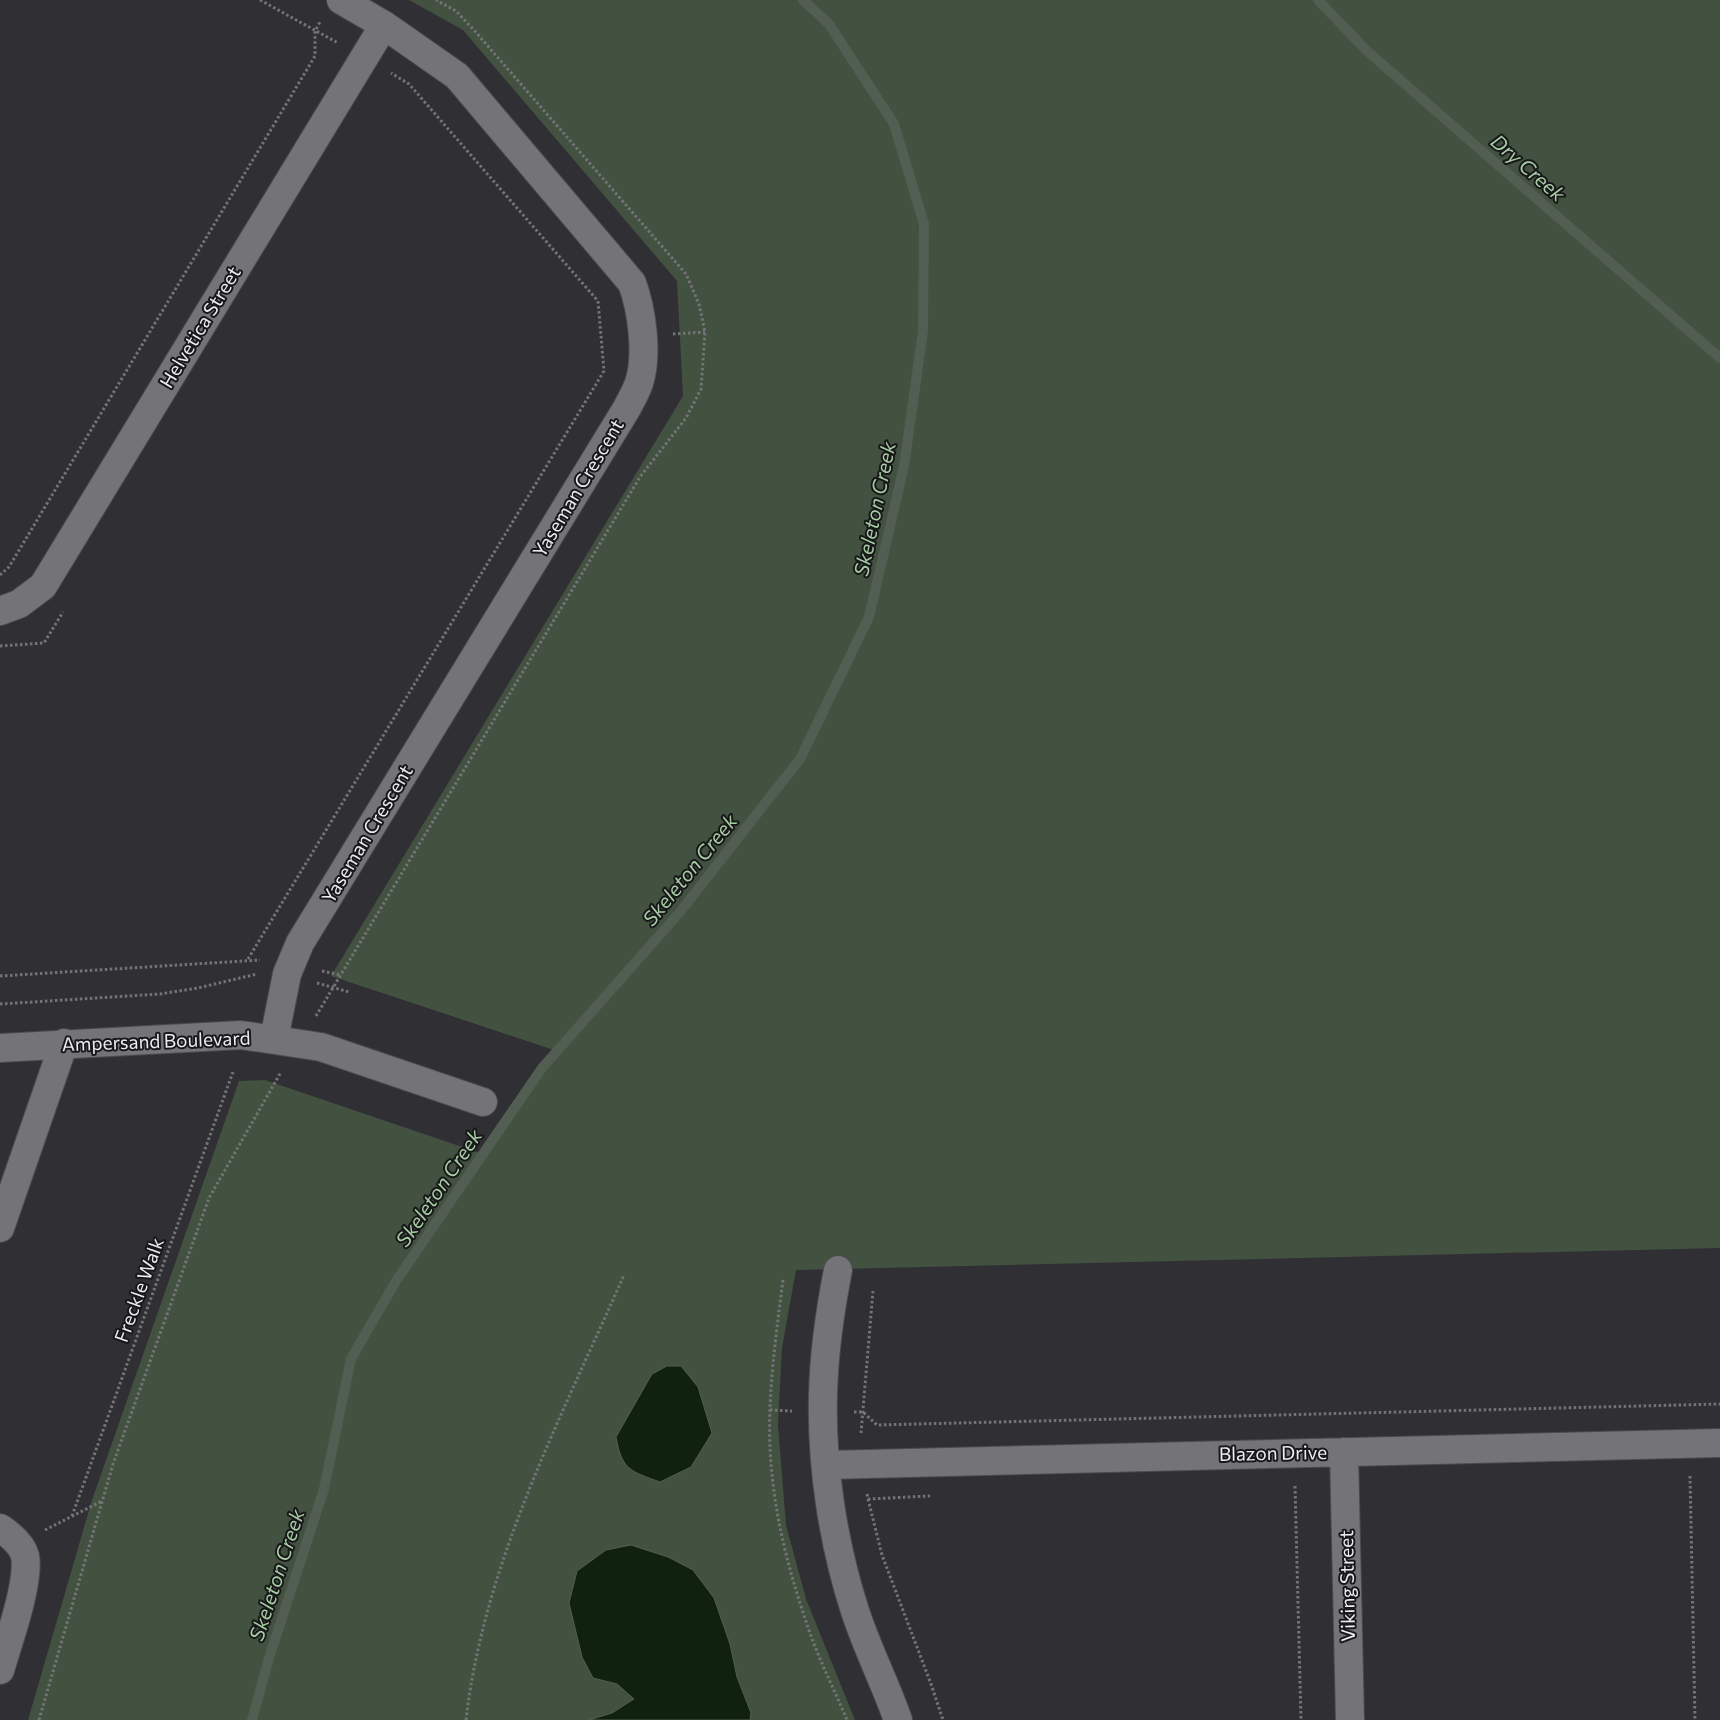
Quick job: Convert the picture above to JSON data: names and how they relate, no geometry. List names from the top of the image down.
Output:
{
  "streets": {
    "street": [
      "Helvetica Street",
      "Yaseman Crescent",
      "Ampersand Boulevard",
      "Blazon Drive",
      "Viking Street"
    ],
    "path": ["Freckle Walk"]
  },
  "crossings": [
    ["Helvetica Street", "Yaseman Crescent"],
    ["Yaseman Crescent", "Ampersand Boulevard"],
    ["Blazon Drive", "Viking Street"]
  ],
  "water": ["Dry Creek", "Skeleton Creek"]
}
